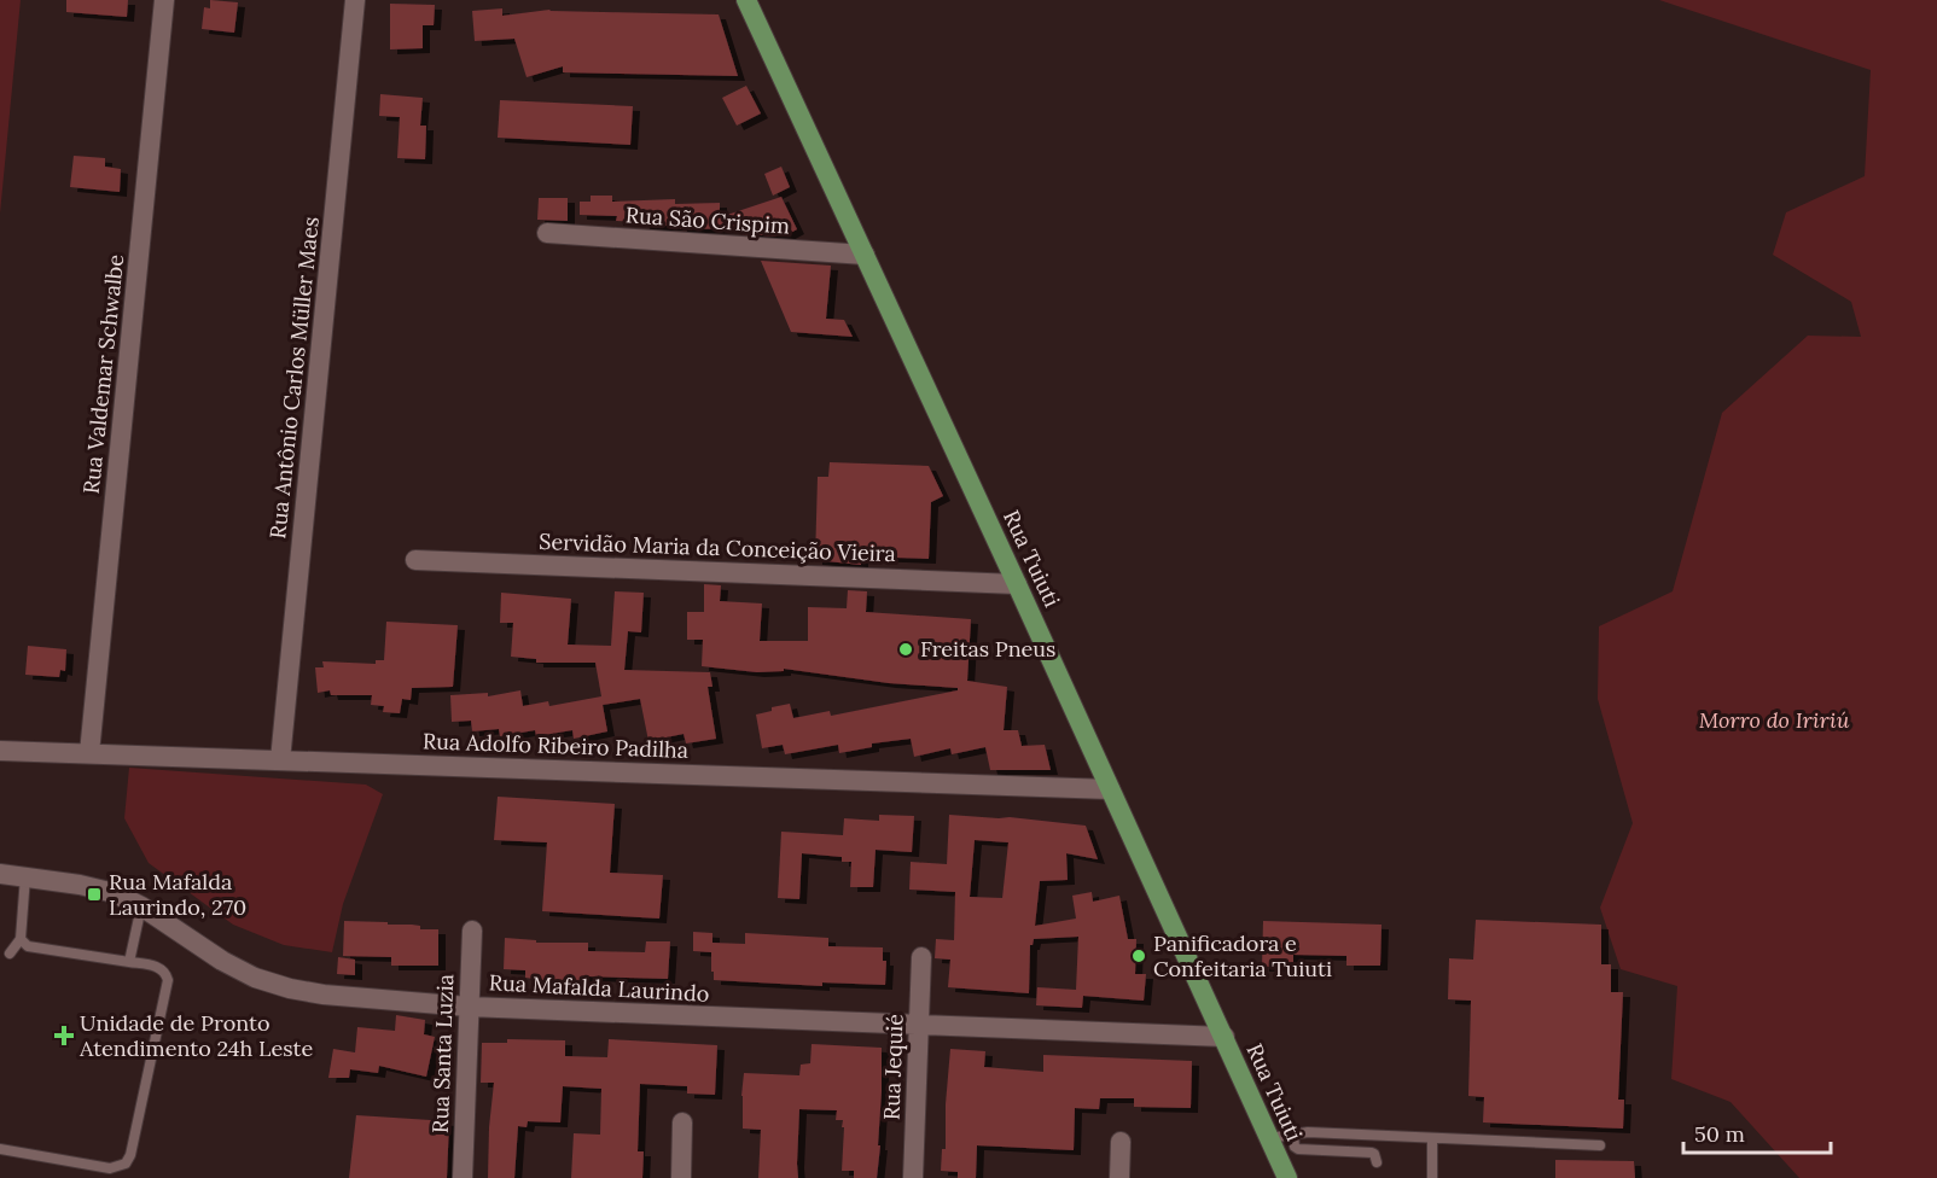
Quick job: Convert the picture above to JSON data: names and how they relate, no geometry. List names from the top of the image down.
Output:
{
  "streets": {
    "main road": ["Rua Tuiuti"],
    "street": [
      "Rua São Crispim",
      "Rua Valdemar Schwalbe",
      "Rua Antônio Carlos Müller Maes",
      "Servidão Maria da Conceição Vieira",
      "Rua Adolfo Ribeiro Padilha",
      "Rua Mafalda Laurindo",
      "Rua Santa Luzia",
      "Rua Jequié"
    ]
  },
  "crossings": [
    ["Rua São Crispim", "Rua Tuiuti"],
    ["Rua Valdemar Schwalbe", "Rua Adolfo Ribeiro Padilha"],
    ["Rua Antônio Carlos Müller Maes", "Rua Adolfo Ribeiro Padilha"],
    ["Servidão Maria da Conceição Vieira", "Rua Tuiuti"],
    ["Rua Tuiuti", "Rua Adolfo Ribeiro Padilha"],
    ["Rua Tuiuti", "Rua Mafalda Laurindo"],
    ["Rua Mafalda Laurindo", "Rua Santa Luzia"],
    ["Rua Mafalda Laurindo", "Rua Jequié"]
  ],
  "parks": ["Morro do Iririú"],
  "places": {
    "other": ["Freitas Pneus", "Panificadora e Confeitaria Tuiuti"],
    "transit": ["Rua Mafalda Laurindo, 270"],
    "health": ["Unidade de Pronto Atendimento 24h Leste"]
  },
  "scale_bar": "50 m"
}
